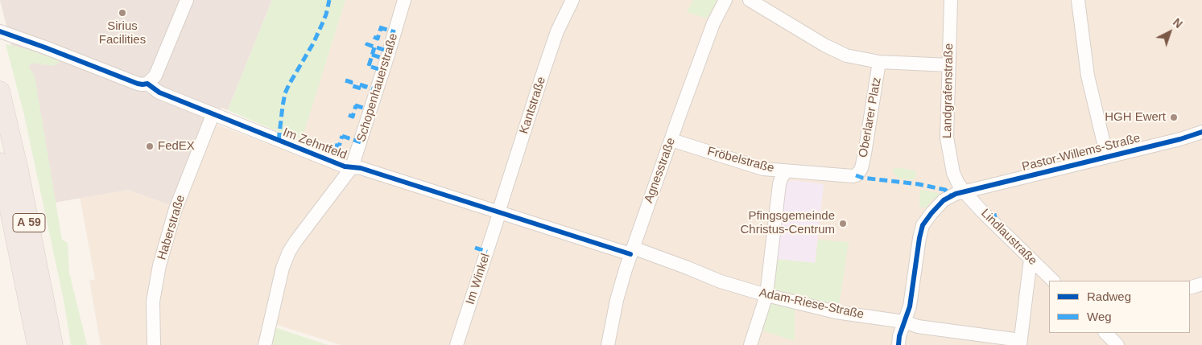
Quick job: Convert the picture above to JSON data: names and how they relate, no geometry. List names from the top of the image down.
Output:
{
  "streets": {
    "highway": ["A 59"],
    "street": [
      "Schopenhauerstraße",
      "Landgrafenstraße",
      "Kantstraße",
      "Oberlarer Platz",
      "Im Zehntfeld",
      "Pastor-Willems-Straße",
      "Fröbelstraße",
      "Agnesstraße",
      "Haberstraße",
      "Lindlaustraße",
      "Im Winkel",
      "Adam-Riese-Straße"
    ]
  },
  "crossings": [
    ["Schopenhauerstraße", "Im Zehntfeld"],
    ["Landgrafenstraße", "Pastor-Willems-Straße"],
    ["Landgrafenstraße", "Lindlaustraße"],
    ["Kantstraße", "Im Zehntfeld"],
    ["Kantstraße", "Im Winkel"],
    ["Oberlarer Platz", "Fröbelstraße"],
    ["Im Zehntfeld", "Agnesstraße"],
    ["Im Zehntfeld", "Haberstraße"],
    ["Im Zehntfeld", "Im Winkel"],
    ["Im Zehntfeld", "Adam-Riese-Straße"],
    ["Pastor-Willems-Straße", "Lindlaustraße"],
    ["Fröbelstraße", "Agnesstraße"],
    ["Agnesstraße", "Adam-Riese-Straße"]
  ],
  "places": [
    "Sirius Facilities",
    "HGH Ewert",
    "FedEX",
    "Pfingsgemeinde Christus-Centrum"
  ],
  "legend": ["Radweg", "Weg"],
  "north": "top right"
}
